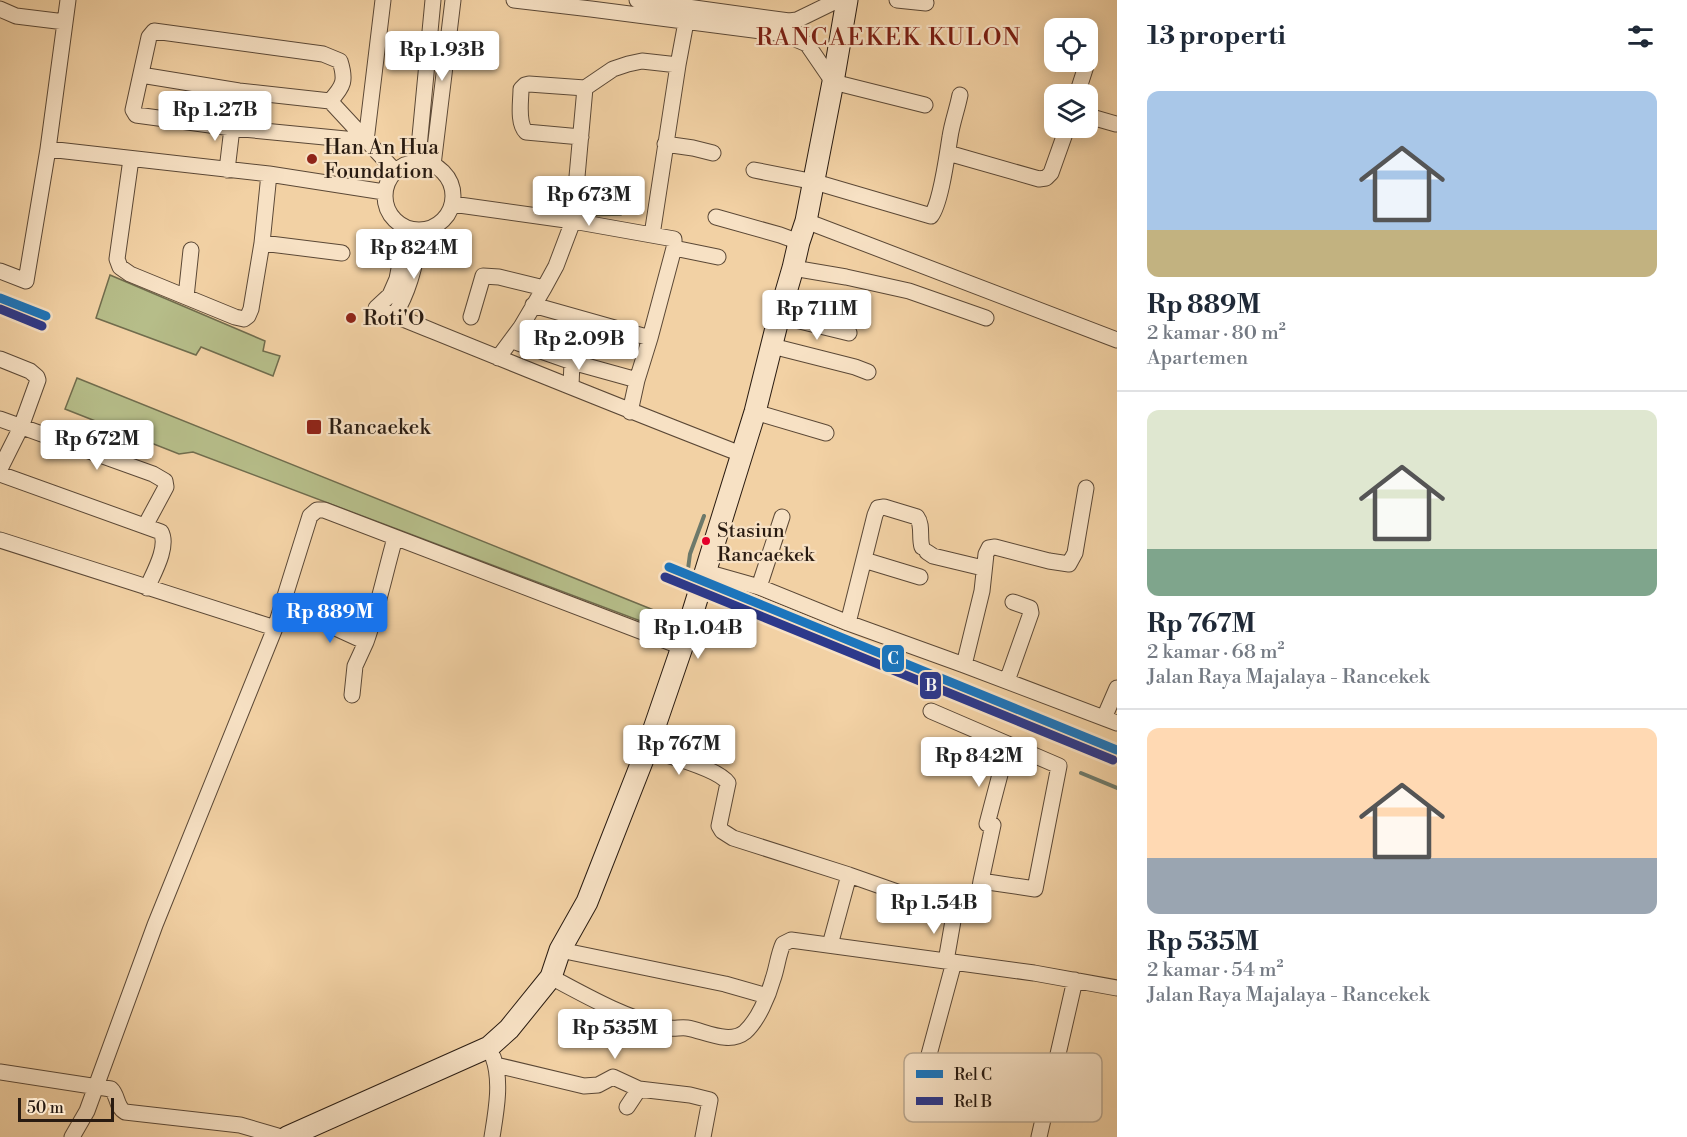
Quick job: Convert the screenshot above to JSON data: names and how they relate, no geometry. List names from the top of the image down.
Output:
{
  "districts": ["RANCAEKEK KULON"],
  "places": {
    "other": ["Han An Hua Foundation", "Roti'O", "Stasiun Rancaekek"],
    "transit": ["Rancaekek"]
  },
  "lines": ["rail line C", "rail line B"],
  "legend": ["Rel C", "Rel B"],
  "scale_bar": "50 m",
  "page": {
    "heading": "13 properti",
    "price": [
      "Rp 1.93B",
      "Rp 1.27B",
      "Rp 673M",
      "Rp 824M",
      "Rp 711M",
      "Rp 2.09B",
      "Rp 672M",
      "Rp 889M",
      "Rp 1.04B",
      "Rp 767M",
      "Rp 842M",
      "Rp 1.54B",
      "Rp 535M"
    ],
    "list": [
      {
        "name": "Rp 889M",
        "note": "2 kamar · 80 m² · Apartemen"
      },
      {
        "name": "Rp 767M",
        "note": "2 kamar · 68 m² · Jalan Raya Majalaya - Rancekek"
      },
      {
        "name": "Rp 535M",
        "note": "2 kamar · 54 m² · Jalan Raya Majalaya - Rancekek"
      }
    ],
    "scale": "50 m"
  }
}
